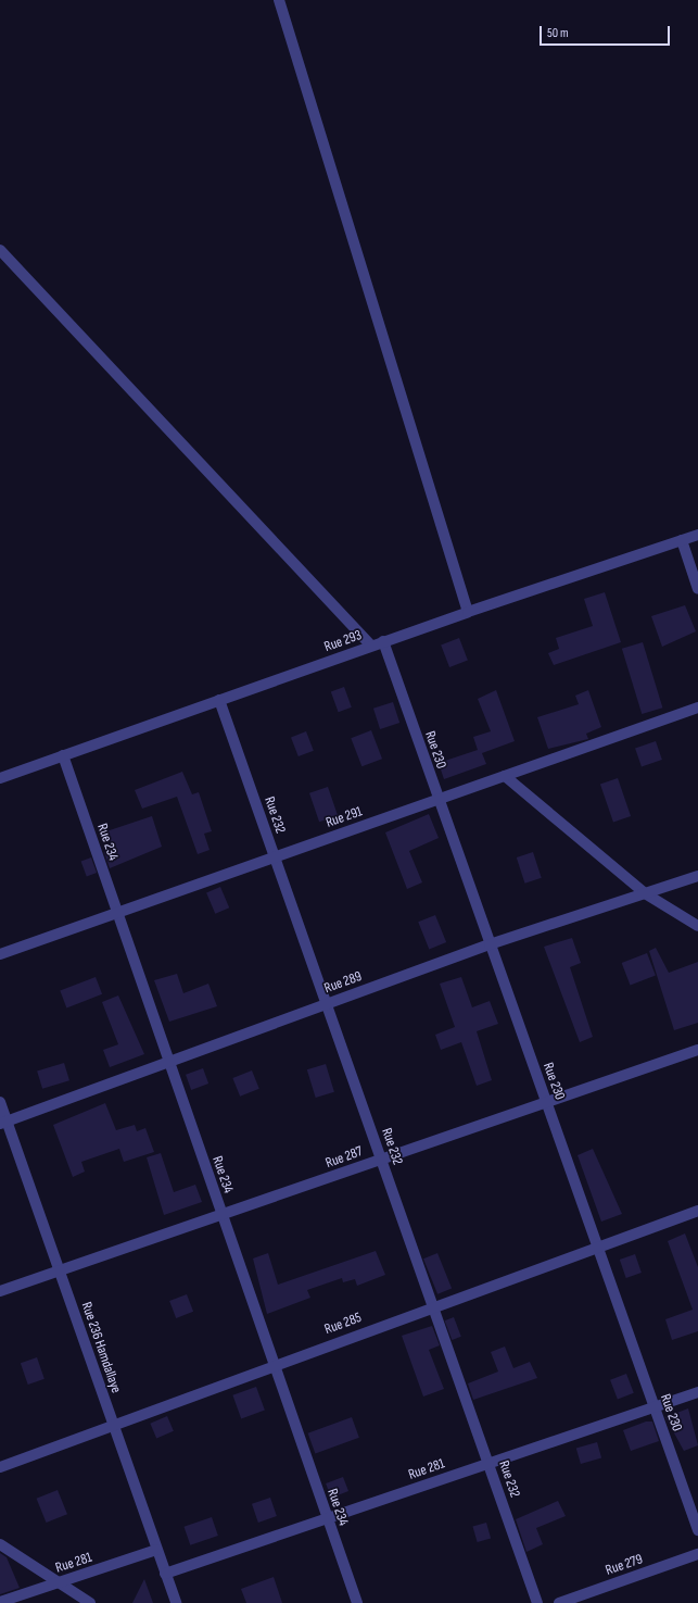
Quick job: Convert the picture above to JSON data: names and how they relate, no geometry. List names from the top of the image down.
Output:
{
  "streets": {
    "street": [
      "Rue 293",
      "Rue 230",
      "Rue 232",
      "Rue 291",
      "Rue 234",
      "Rue 289",
      "Rue 287",
      "Rue 285",
      "Rue 236 Hamdallaye",
      "Rue 281",
      "Rue 279"
    ]
  },
  "crossings": [
    ["Rue 293", "Rue 230"],
    ["Rue 293", "Rue 232"],
    ["Rue 293", "Rue 234"],
    ["Rue 230", "Rue 291"],
    ["Rue 230", "Rue 289"],
    ["Rue 230", "Rue 287"],
    ["Rue 230", "Rue 285"],
    ["Rue 230", "Rue 281"],
    ["Rue 232", "Rue 291"],
    ["Rue 232", "Rue 289"],
    ["Rue 232", "Rue 287"],
    ["Rue 232", "Rue 285"],
    ["Rue 232", "Rue 281"],
    ["Rue 291", "Rue 234"],
    ["Rue 234", "Rue 289"],
    ["Rue 234", "Rue 287"],
    ["Rue 234", "Rue 285"],
    ["Rue 234", "Rue 281"],
    ["Rue 289", "Rue 236 Hamdallaye"],
    ["Rue 287", "Rue 236 Hamdallaye"],
    ["Rue 285", "Rue 236 Hamdallaye"],
    ["Rue 236 Hamdallaye", "Rue 281"]
  ],
  "scale_bar": "50 m"
}
